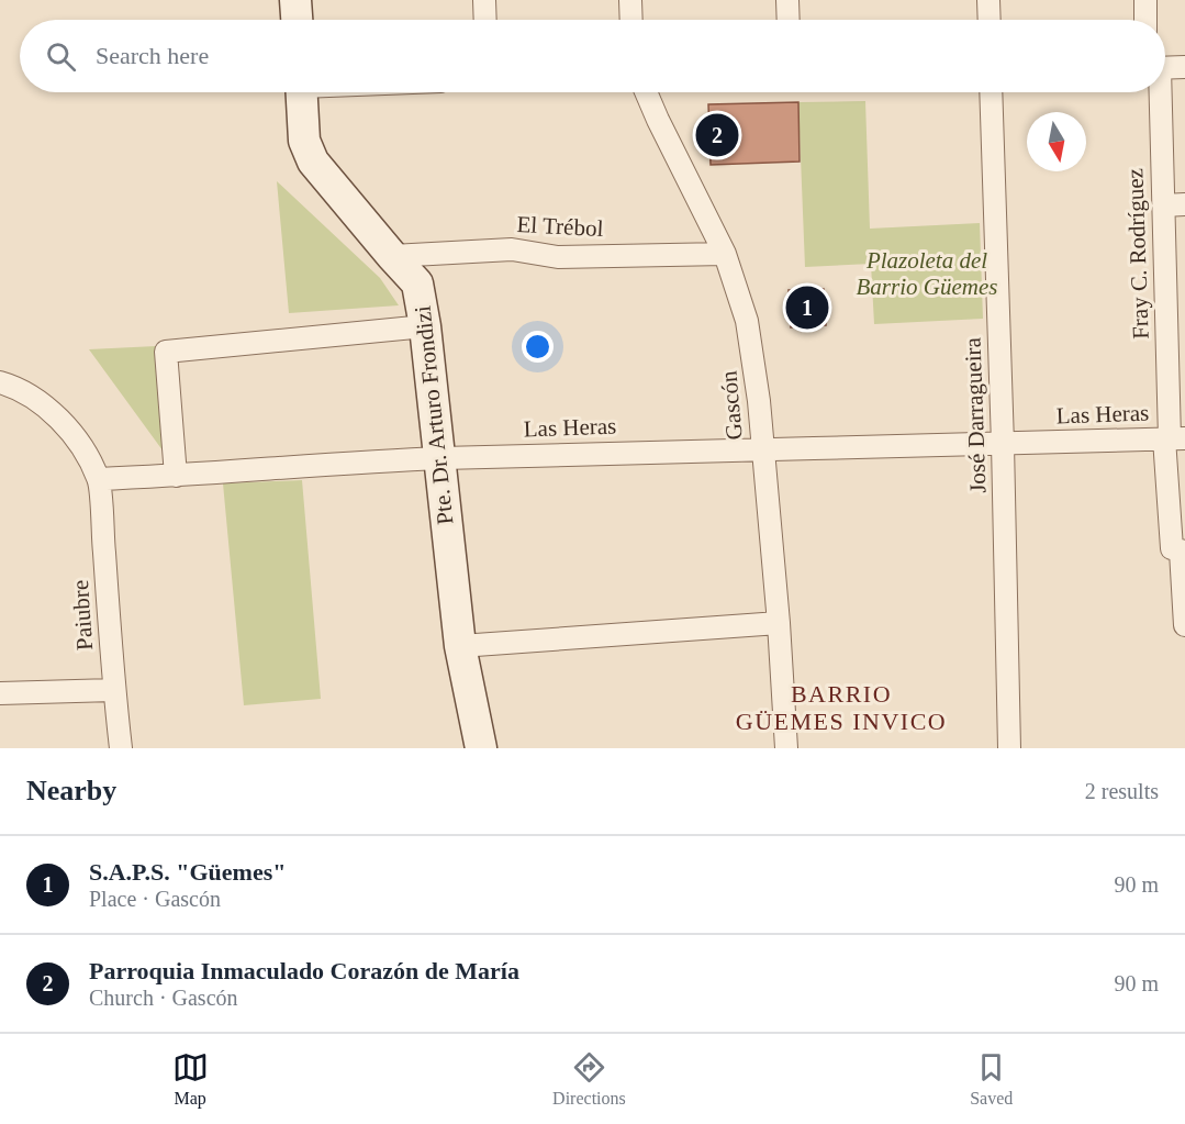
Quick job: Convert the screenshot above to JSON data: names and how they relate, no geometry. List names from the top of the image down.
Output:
{
  "streets": {
    "street": [
      "El Trébol",
      "Fray C. Rodríguez",
      "Gascón",
      "Las Heras",
      "Pte. Dr. Arturo Frondizi",
      "José Darragueira",
      "Paiubre"
    ]
  },
  "crossings": [
    ["El Trébol", "Gascón"],
    ["El Trébol", "Pte. Dr. Arturo Frondizi"],
    ["Fray C. Rodríguez", "Las Heras"],
    ["Gascón", "Las Heras"],
    ["Las Heras", "Pte. Dr. Arturo Frondizi"],
    ["Las Heras", "José Darragueira"],
    ["Las Heras", "Paiubre"]
  ],
  "districts": ["BARRIO GÜEMES INVICO"],
  "parks": ["Plazoleta del Barrio Güemes"],
  "north": "bottom",
  "page": {
    "search": "Search here",
    "pins": ["2", "1"],
    "heading": ["Nearby", "2 results"],
    "list": [
      {
        "mark": "1",
        "name": "S.A.P.S. \"Güemes\"",
        "note": "Place · Gascón",
        "value": "90 m"
      },
      {
        "mark": "2",
        "name": "Parroquia Inmaculado Corazón de María",
        "note": "Church · Gascón",
        "value": "90 m"
      }
    ],
    "nav": ["Map", "Directions", "Saved"]
  }
}
